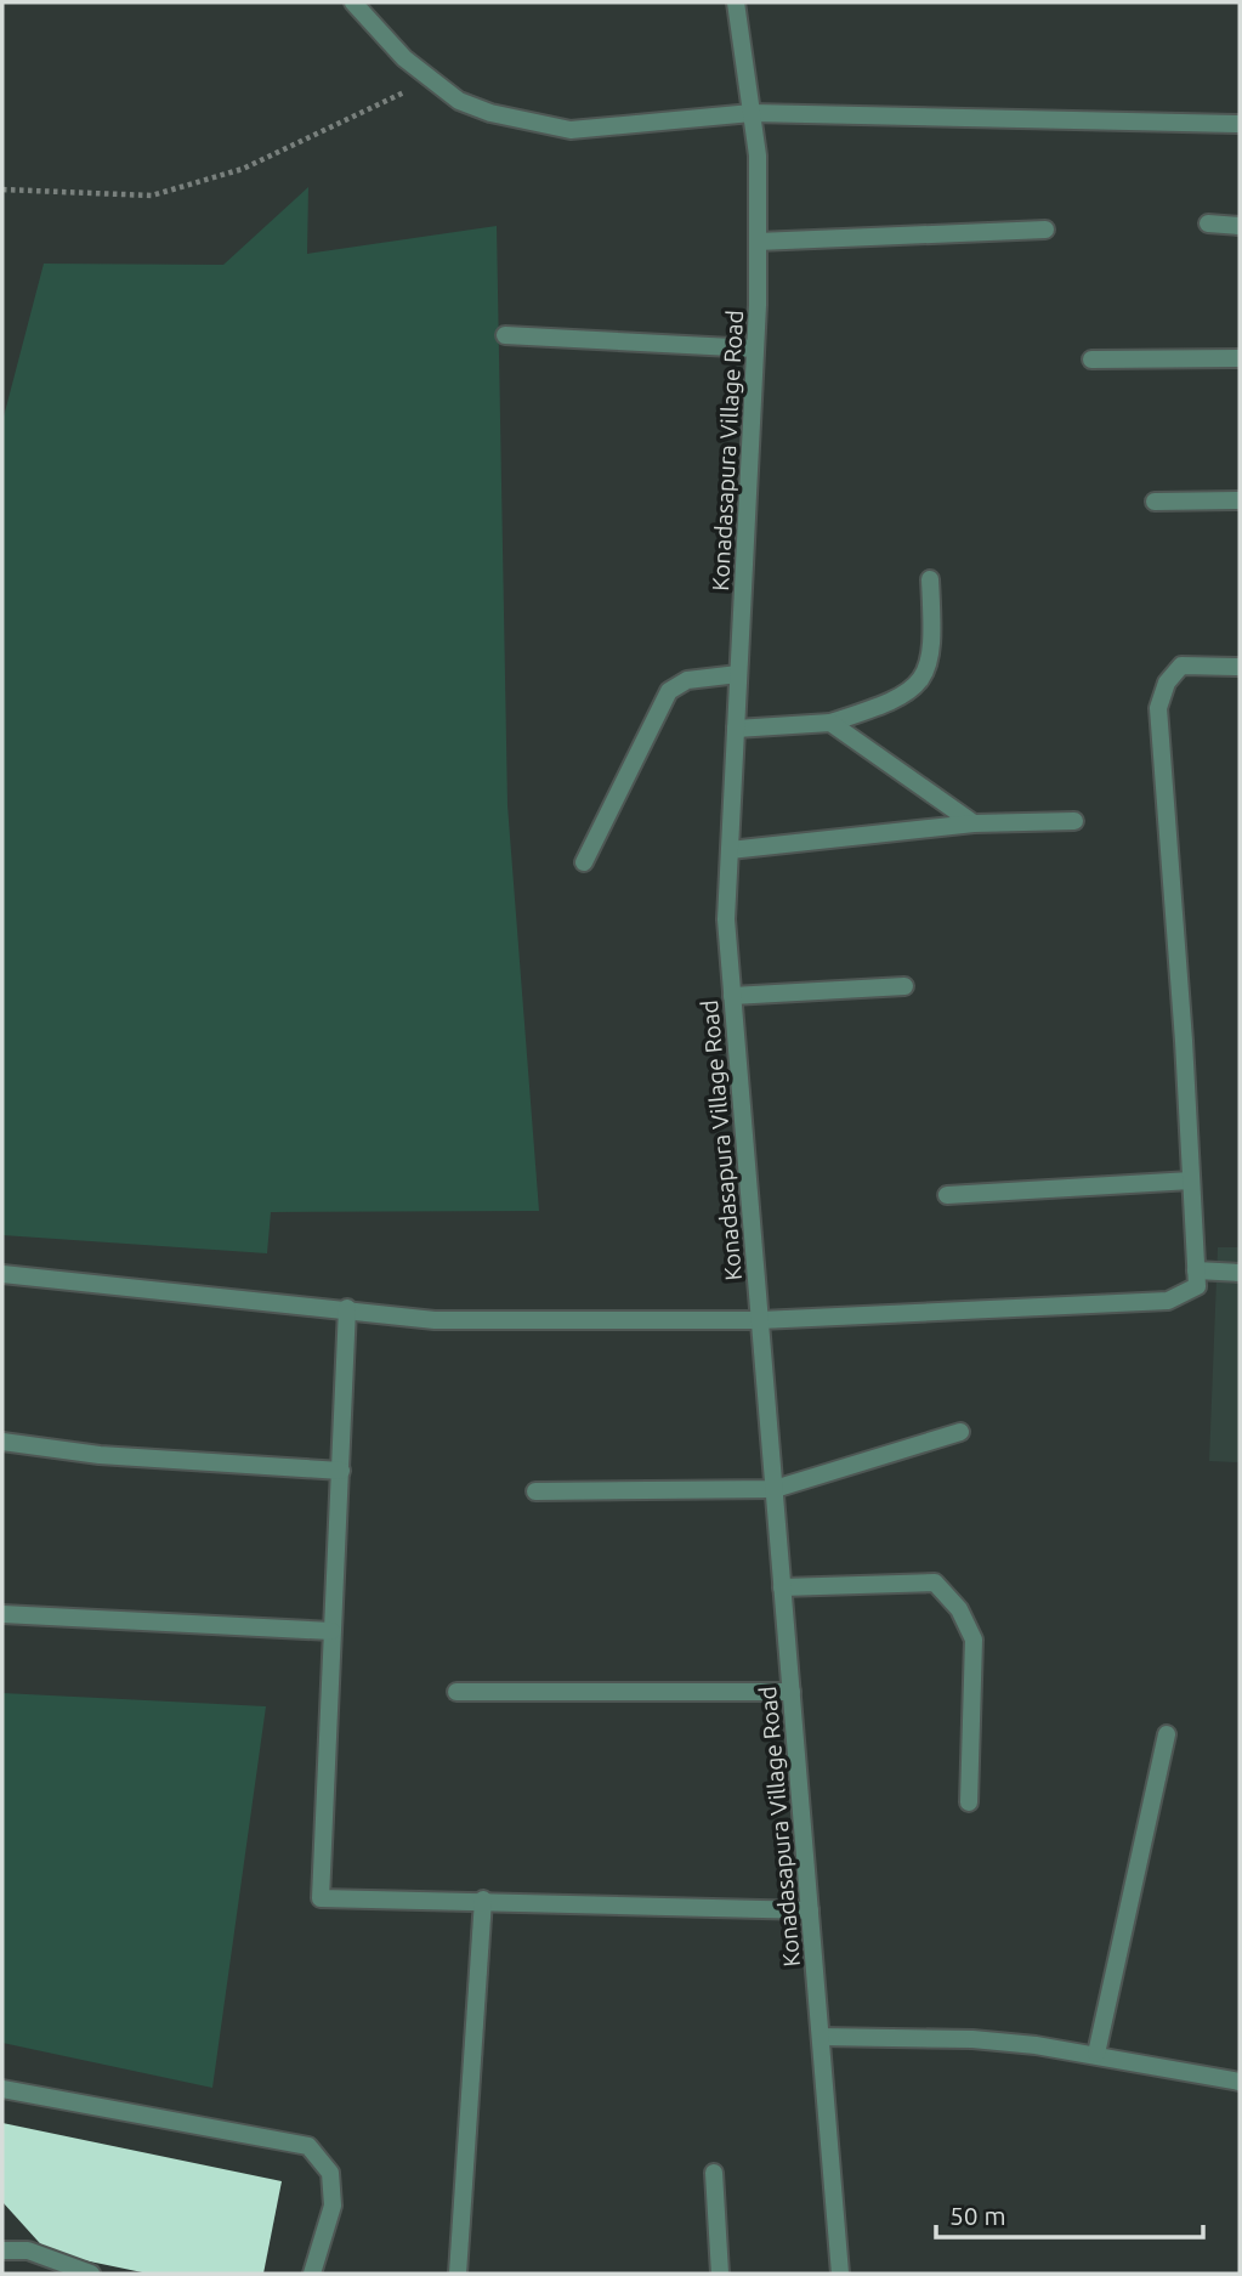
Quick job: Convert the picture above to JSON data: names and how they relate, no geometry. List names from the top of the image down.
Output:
{
  "streets": {
    "street": ["Konadasapura Village Road"]
  },
  "scale_bar": "50 m"
}
